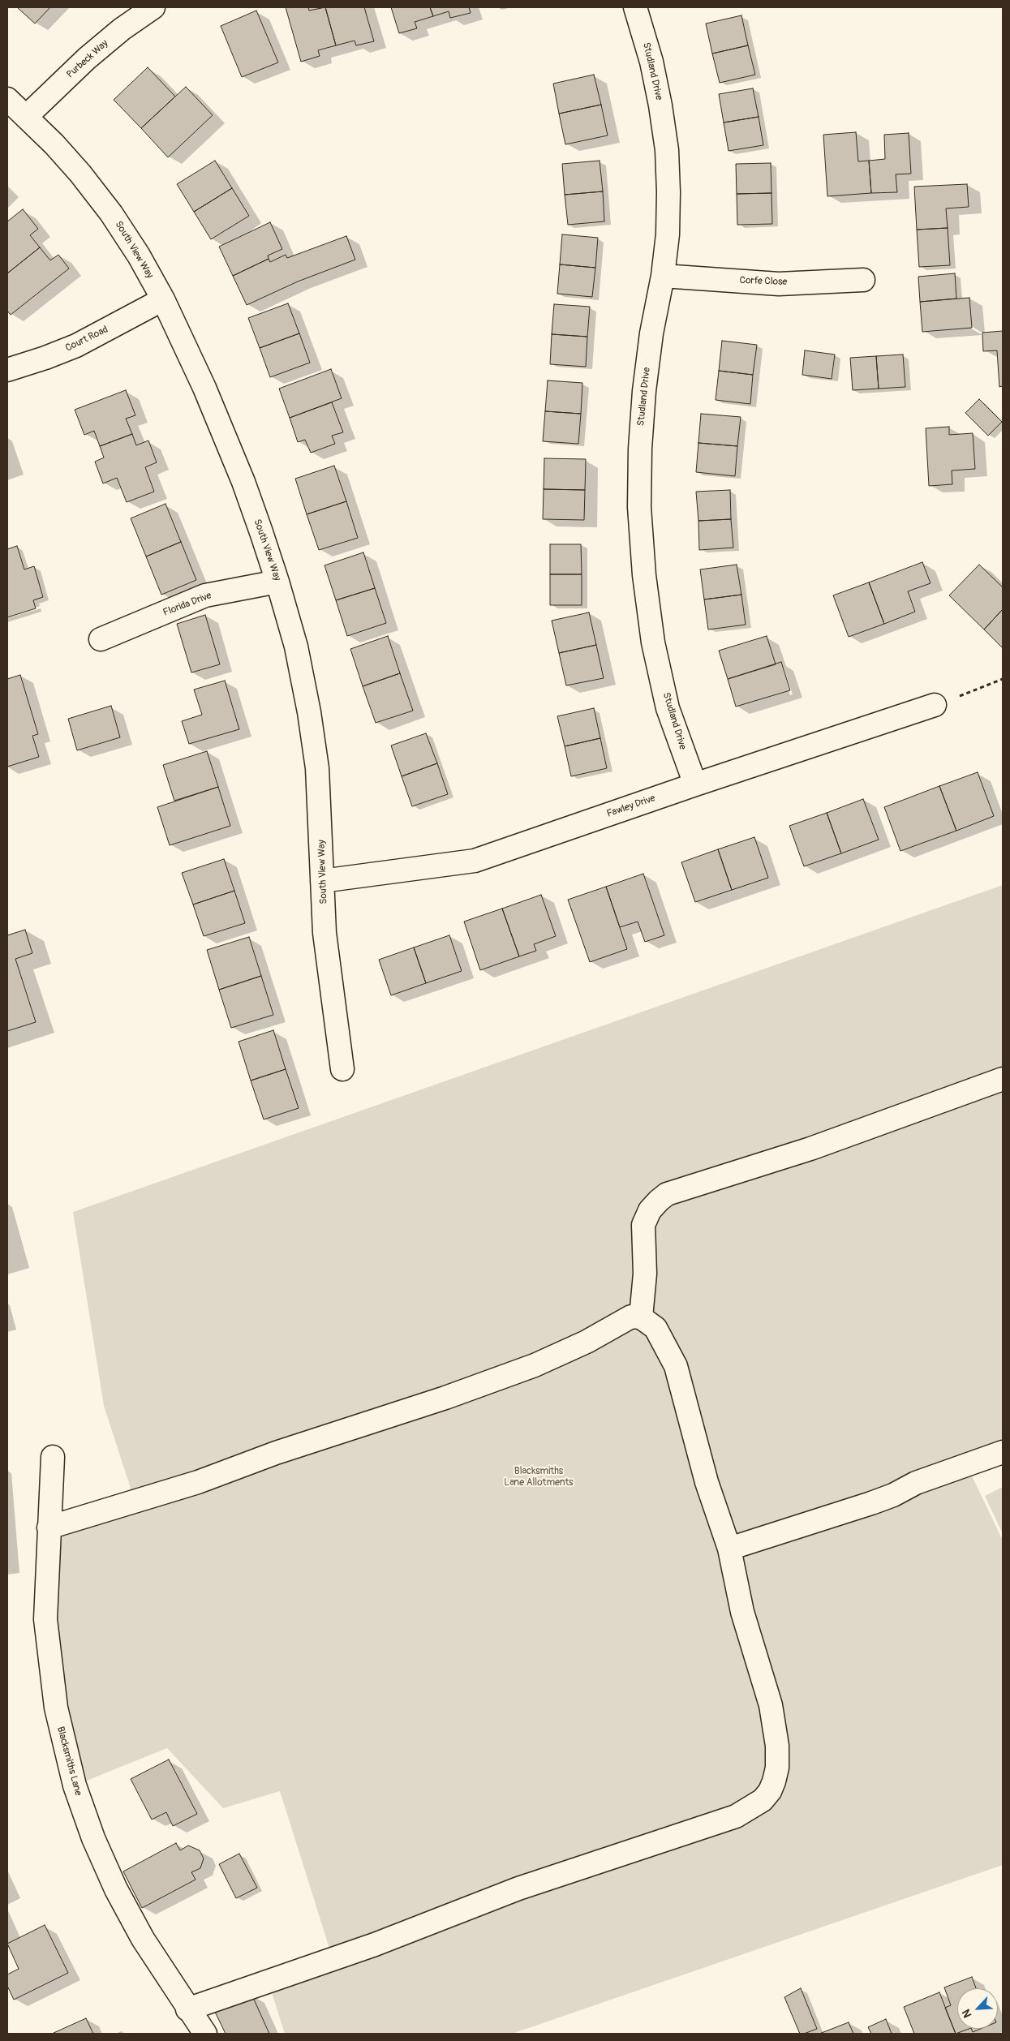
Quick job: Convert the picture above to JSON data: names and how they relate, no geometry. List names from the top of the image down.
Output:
{
  "streets": {
    "street": [
      "Purbeck Way",
      "Studland Drive",
      "South View Way",
      "Corfe Close",
      "Court Road",
      "Florida Drive",
      "Fawley Drive",
      "Blacksmiths Lane"
    ]
  },
  "crossings": [
    ["Purbeck Way", "South View Way"],
    ["Studland Drive", "Corfe Close"],
    ["Studland Drive", "Fawley Drive"],
    ["South View Way", "Court Road"],
    ["South View Way", "Florida Drive"],
    ["South View Way", "Fawley Drive"]
  ],
  "parks": ["Blacksmiths Lane Allotments"],
  "north": "bottom left"
}
